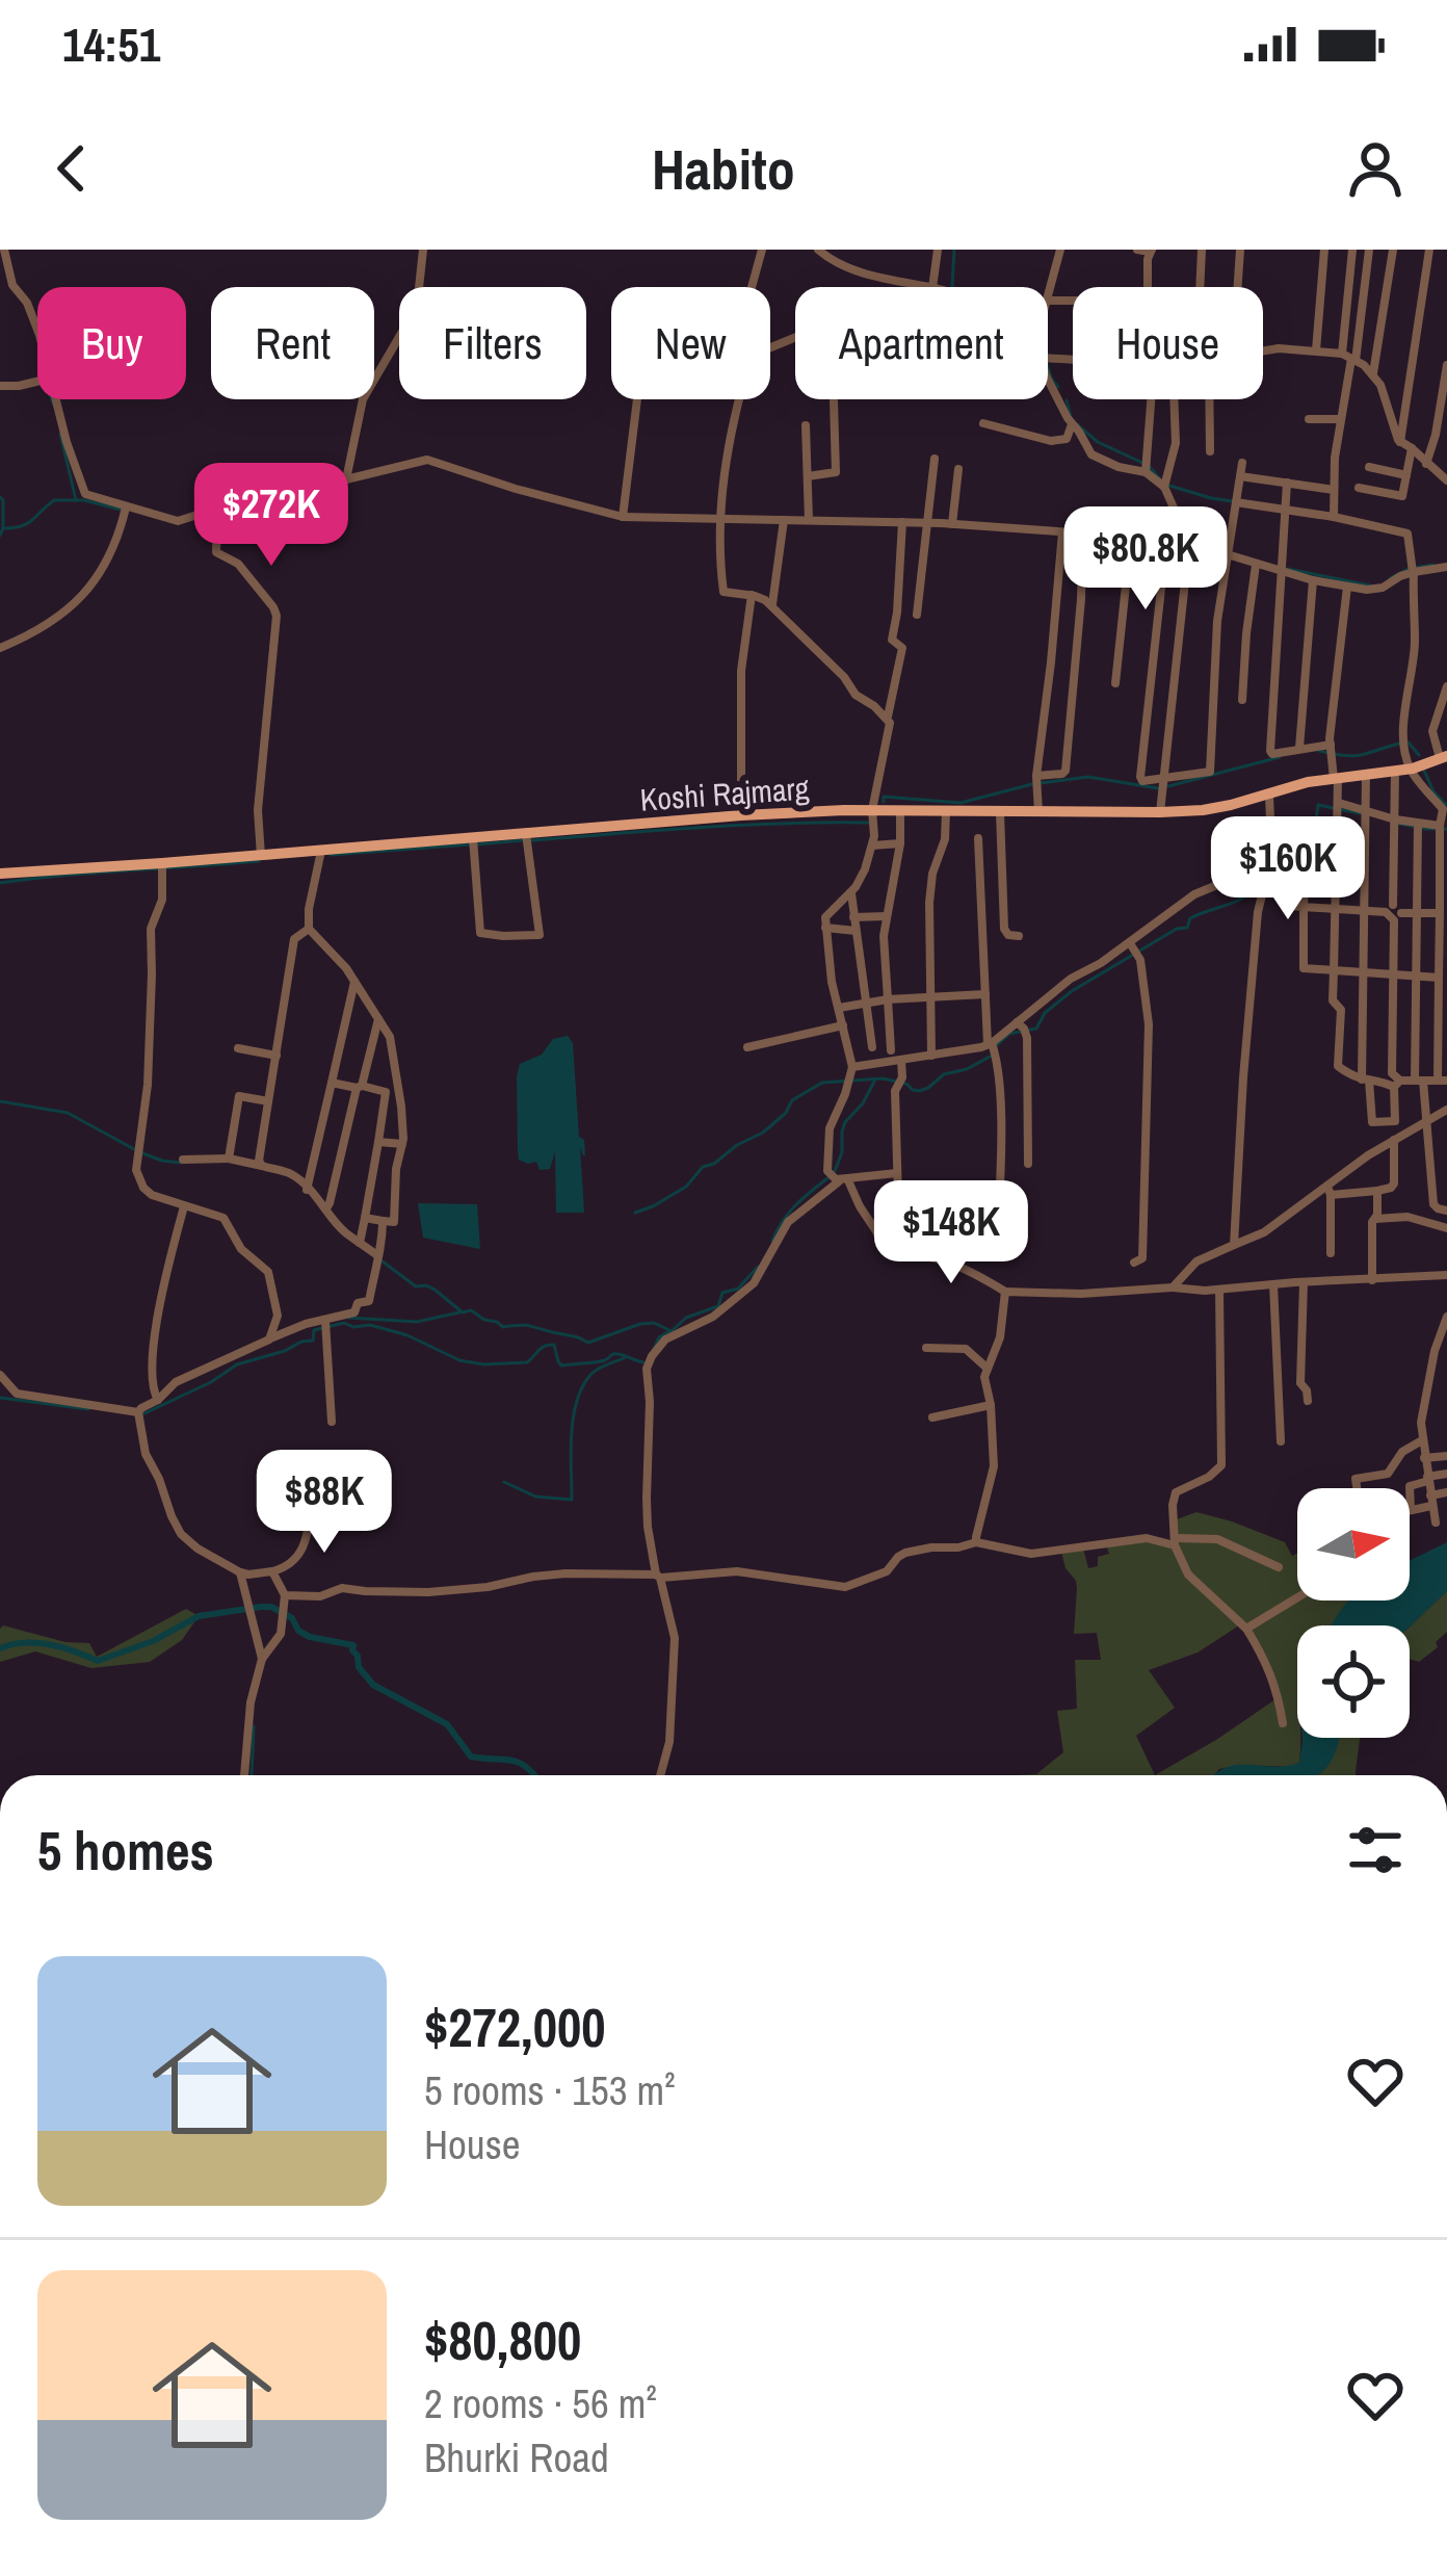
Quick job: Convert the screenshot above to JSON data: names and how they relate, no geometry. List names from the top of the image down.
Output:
{
  "streets": {
    "main road": ["Koshi Rajmarg"]
  },
  "north": "right",
  "page": {
    "status": "14:51",
    "header": "Habito",
    "chip": [
      "Buy",
      "Rent",
      "Filters",
      "New",
      "Apartment",
      "House"
    ],
    "price": [
      "$272K",
      "$80.8K",
      "$160K",
      "$148K",
      "$88K"
    ],
    "heading": "5 homes",
    "list": [
      {
        "name": "$272,000",
        "note": "5 rooms · 153 m² · House"
      },
      {
        "name": "$80,800",
        "note": "2 rooms · 56 m² · Bhurki Road"
      }
    ]
  }
}
